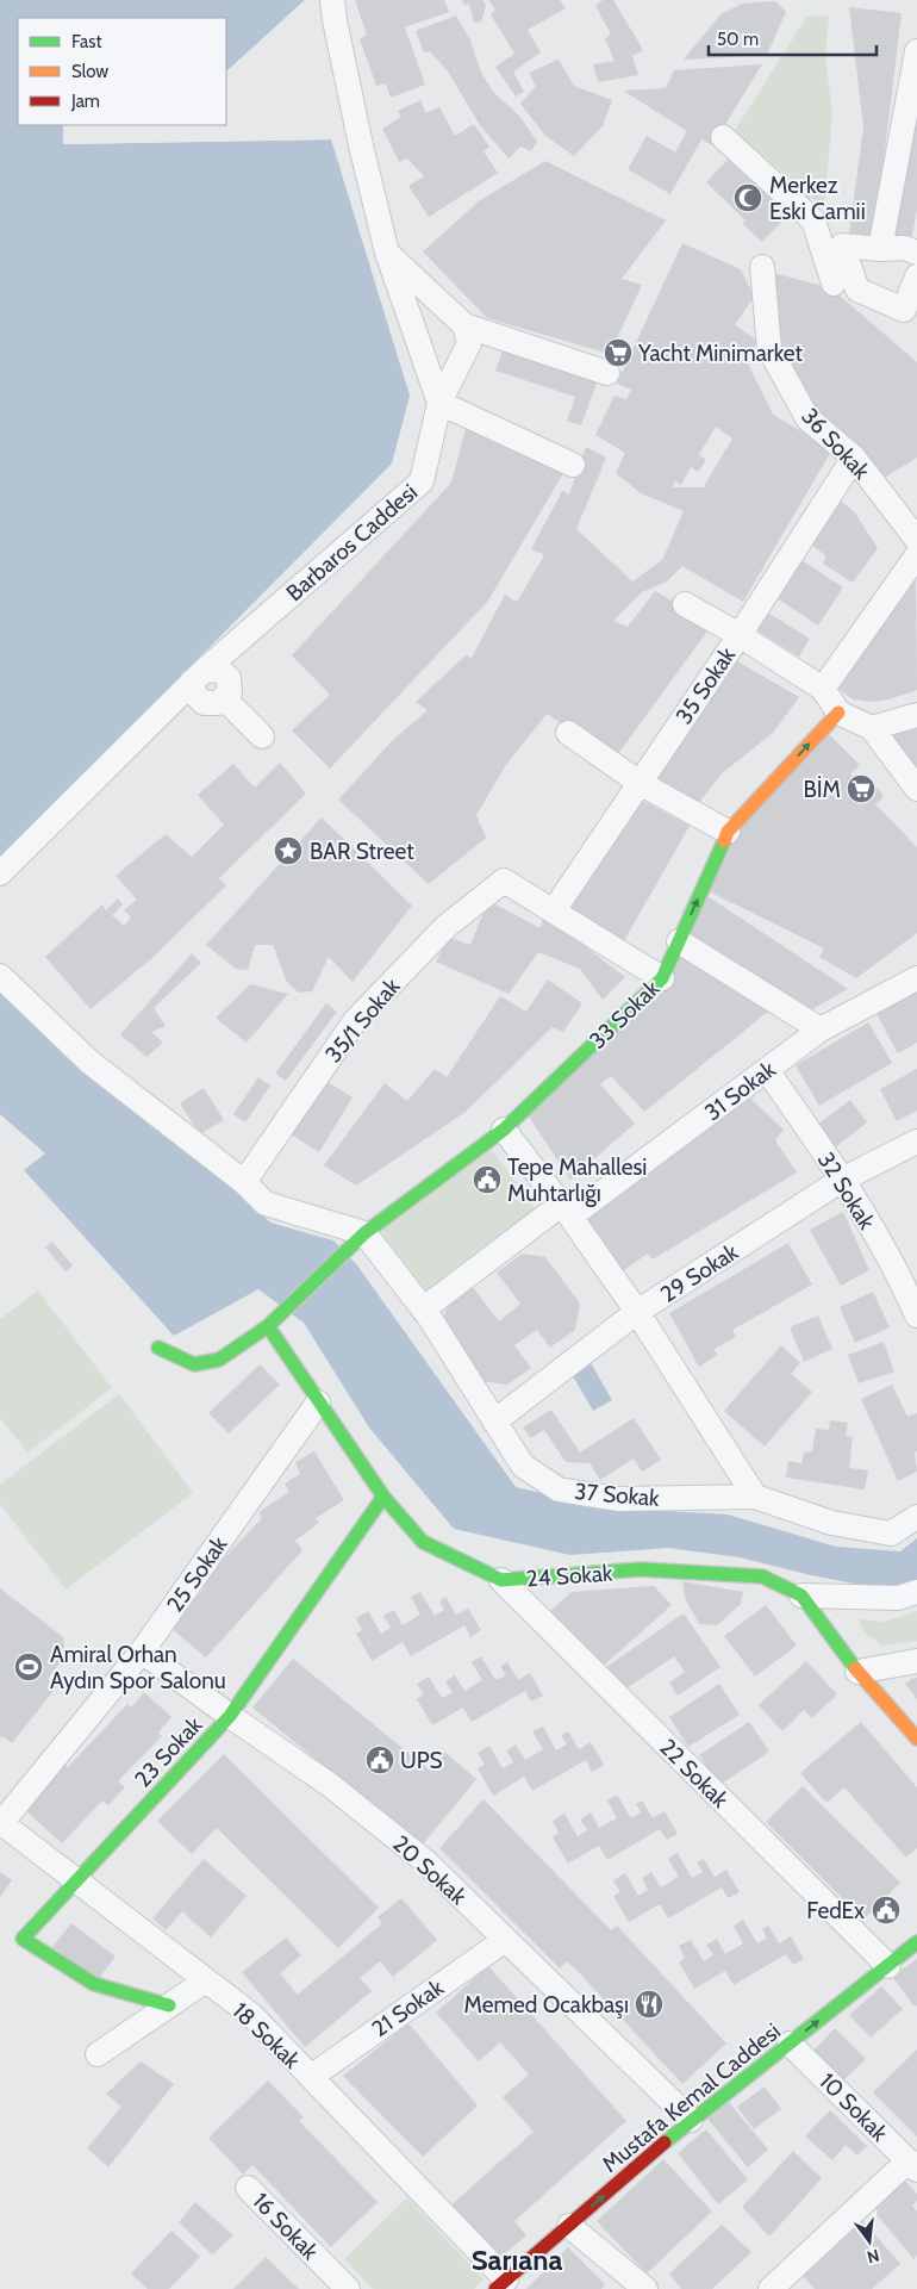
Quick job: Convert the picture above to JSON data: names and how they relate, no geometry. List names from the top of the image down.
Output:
{
  "streets": {
    "street": [
      "36 Sokak",
      "Barbaros Caddesi",
      "35 Sokak",
      "33 Sokak",
      "35/1 Sokak",
      "31 Sokak",
      "32 Sokak",
      "29 Sokak",
      "37 Sokak",
      "25 Sokak",
      "24 Sokak",
      "23 Sokak",
      "22 Sokak",
      "20 Sokak",
      "21 Sokak",
      "18 Sokak",
      "Mustafa Kemal Caddesi",
      "10 Sokak",
      "16 Sokak"
    ]
  },
  "crossings": [
    ["36 Sokak", "35 Sokak"],
    ["35 Sokak", "35/1 Sokak"],
    ["33 Sokak", "37 Sokak"],
    ["33 Sokak", "24 Sokak"],
    ["31 Sokak", "32 Sokak"],
    ["31 Sokak", "37 Sokak"],
    ["32 Sokak", "29 Sokak"],
    ["29 Sokak", "37 Sokak"],
    ["25 Sokak", "24 Sokak"],
    ["25 Sokak", "20 Sokak"],
    ["25 Sokak", "18 Sokak"],
    ["24 Sokak", "23 Sokak"],
    ["24 Sokak", "22 Sokak"],
    ["23 Sokak", "20 Sokak"],
    ["23 Sokak", "18 Sokak"],
    ["22 Sokak", "Mustafa Kemal Caddesi"],
    ["20 Sokak", "21 Sokak"],
    ["20 Sokak", "Mustafa Kemal Caddesi"],
    ["21 Sokak", "18 Sokak"],
    ["18 Sokak", "Mustafa Kemal Caddesi"],
    ["Mustafa Kemal Caddesi", "10 Sokak"]
  ],
  "one_way": ["Mustafa Kemal Caddesi"],
  "districts": ["Sarıana"],
  "places": {
    "mosque": ["Merkez Eski Camii"],
    "supermarket": ["Yacht Minimarket", "BİM"],
    "place": ["BAR Street"],
    "public building": ["Tepe Mahallesi Muhtarlığı", "UPS", "FedEx"],
    "sports": ["Amiral Orhan Aydın Spor Salonu"],
    "restaurant": ["Memed Ocakbaşı"]
  },
  "legend": ["Fast", "Slow", "Jam"],
  "scale_bar": "50 m",
  "north": "bottom"
}
